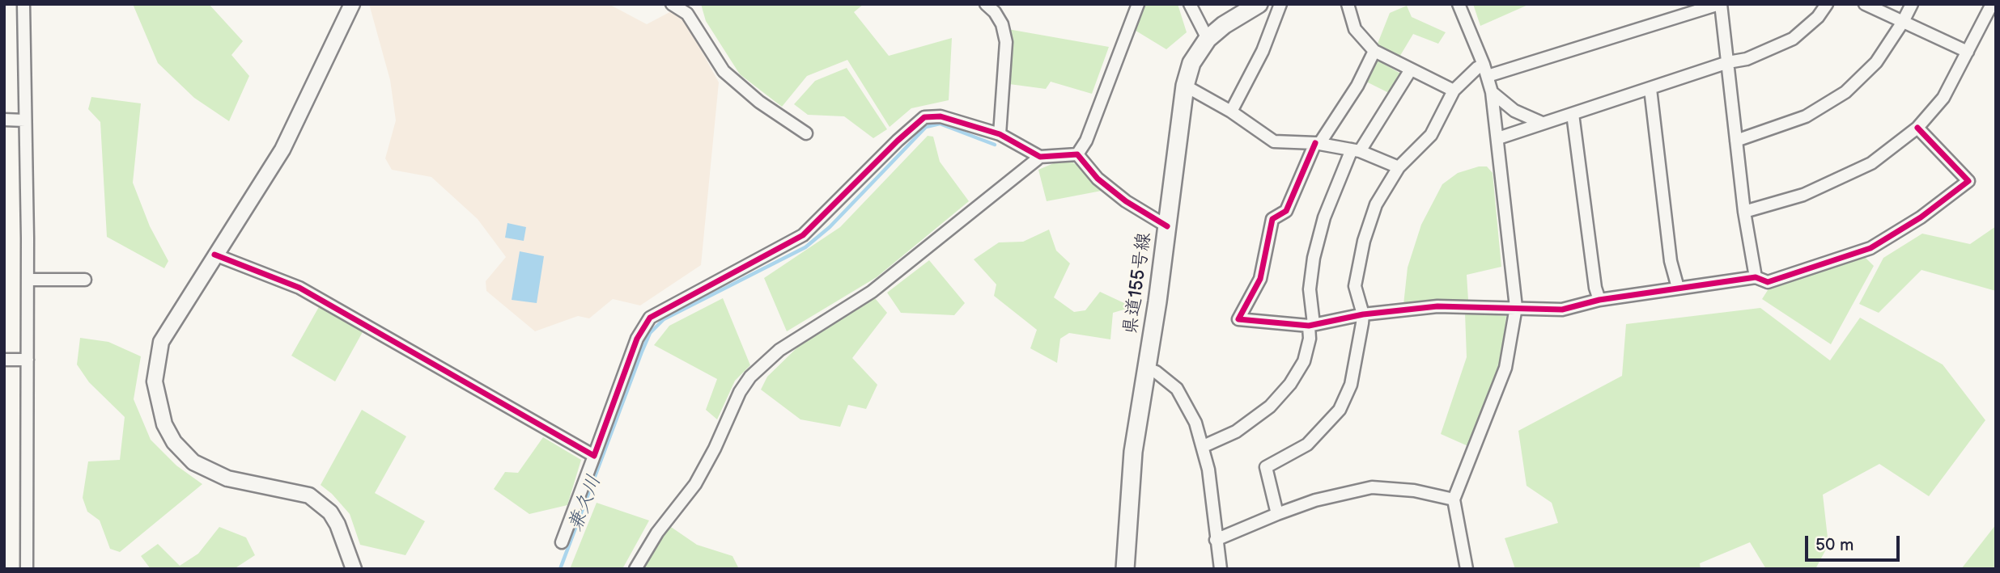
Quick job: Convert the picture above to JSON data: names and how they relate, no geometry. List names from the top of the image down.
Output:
{
  "streets": {
    "main road": ["県道155号線"]
  },
  "water": ["兼久川"],
  "scale_bar": "50 m"
}
